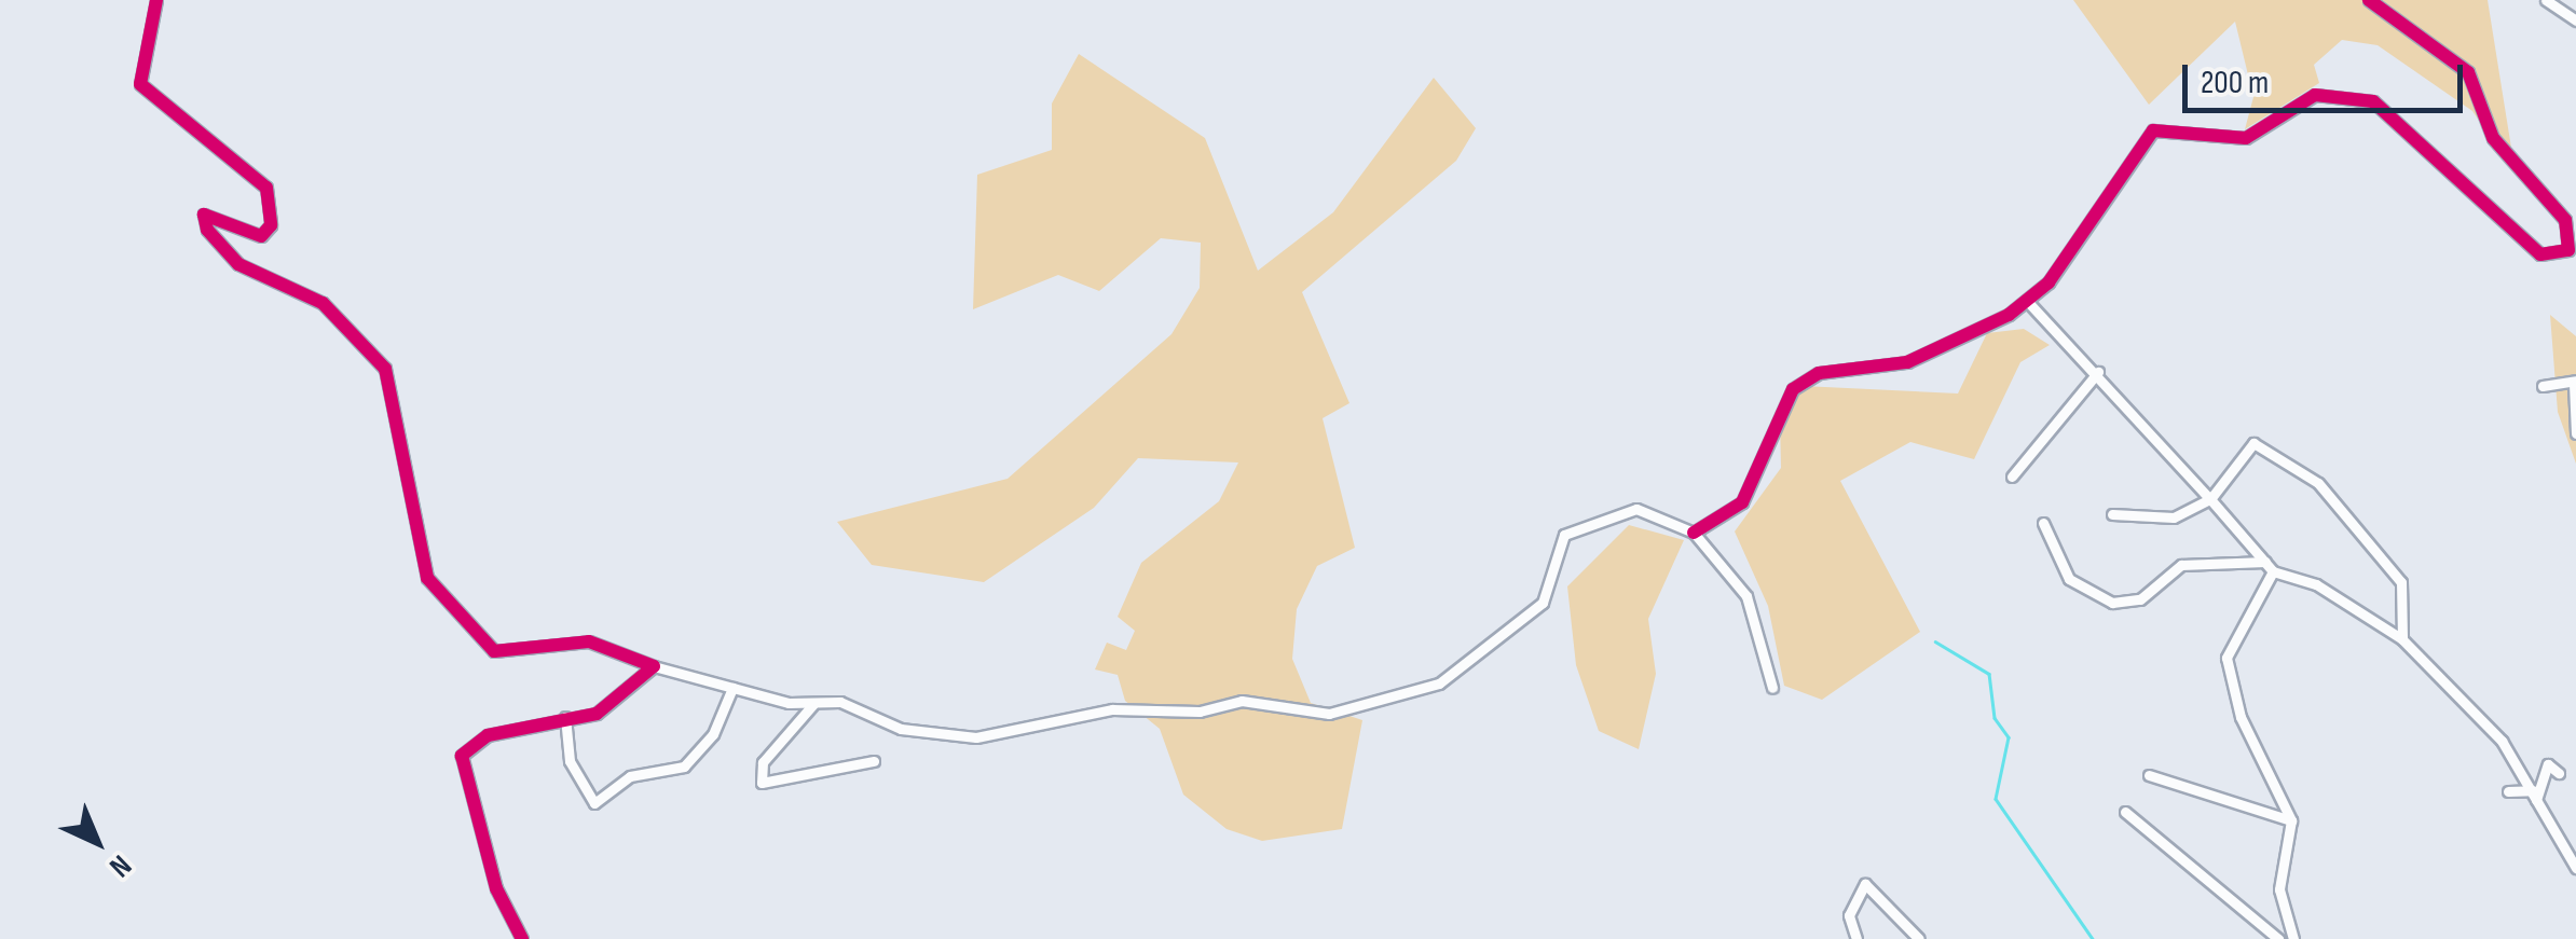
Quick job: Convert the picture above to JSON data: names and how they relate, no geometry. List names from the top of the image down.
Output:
{
  "scale_bar": "200 m",
  "north": "bottom right"
}
